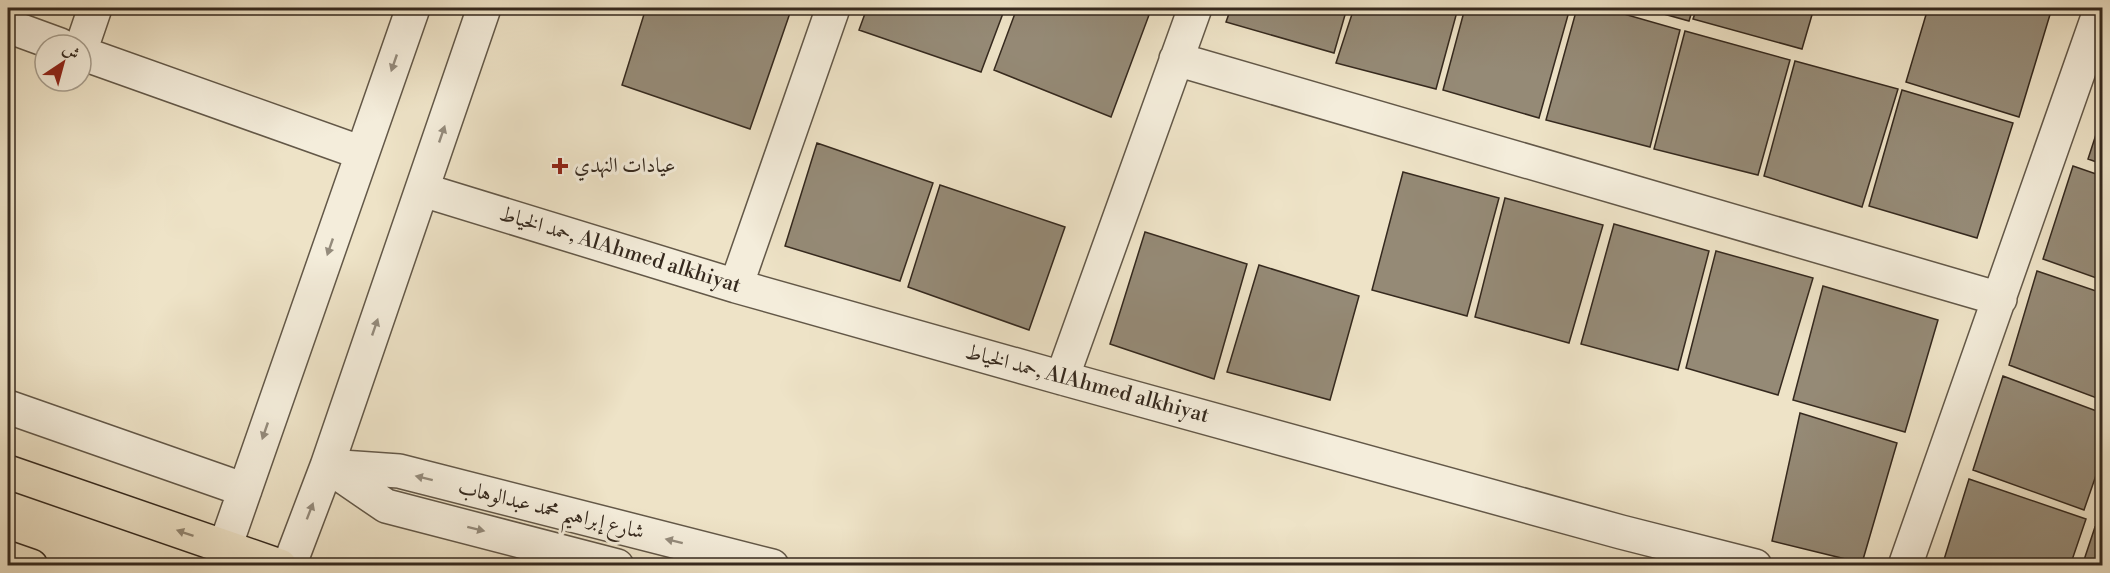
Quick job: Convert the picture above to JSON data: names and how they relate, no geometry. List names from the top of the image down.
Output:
{
  "streets": {
    "street": ["حمد الخياط, AlAhmed alkhiyat", "شارع إبراهيم محمد عبدالوهاب"]
  },
  "places": {
    "health": ["عيادات النهدي"]
  },
  "north": "top right"
}
